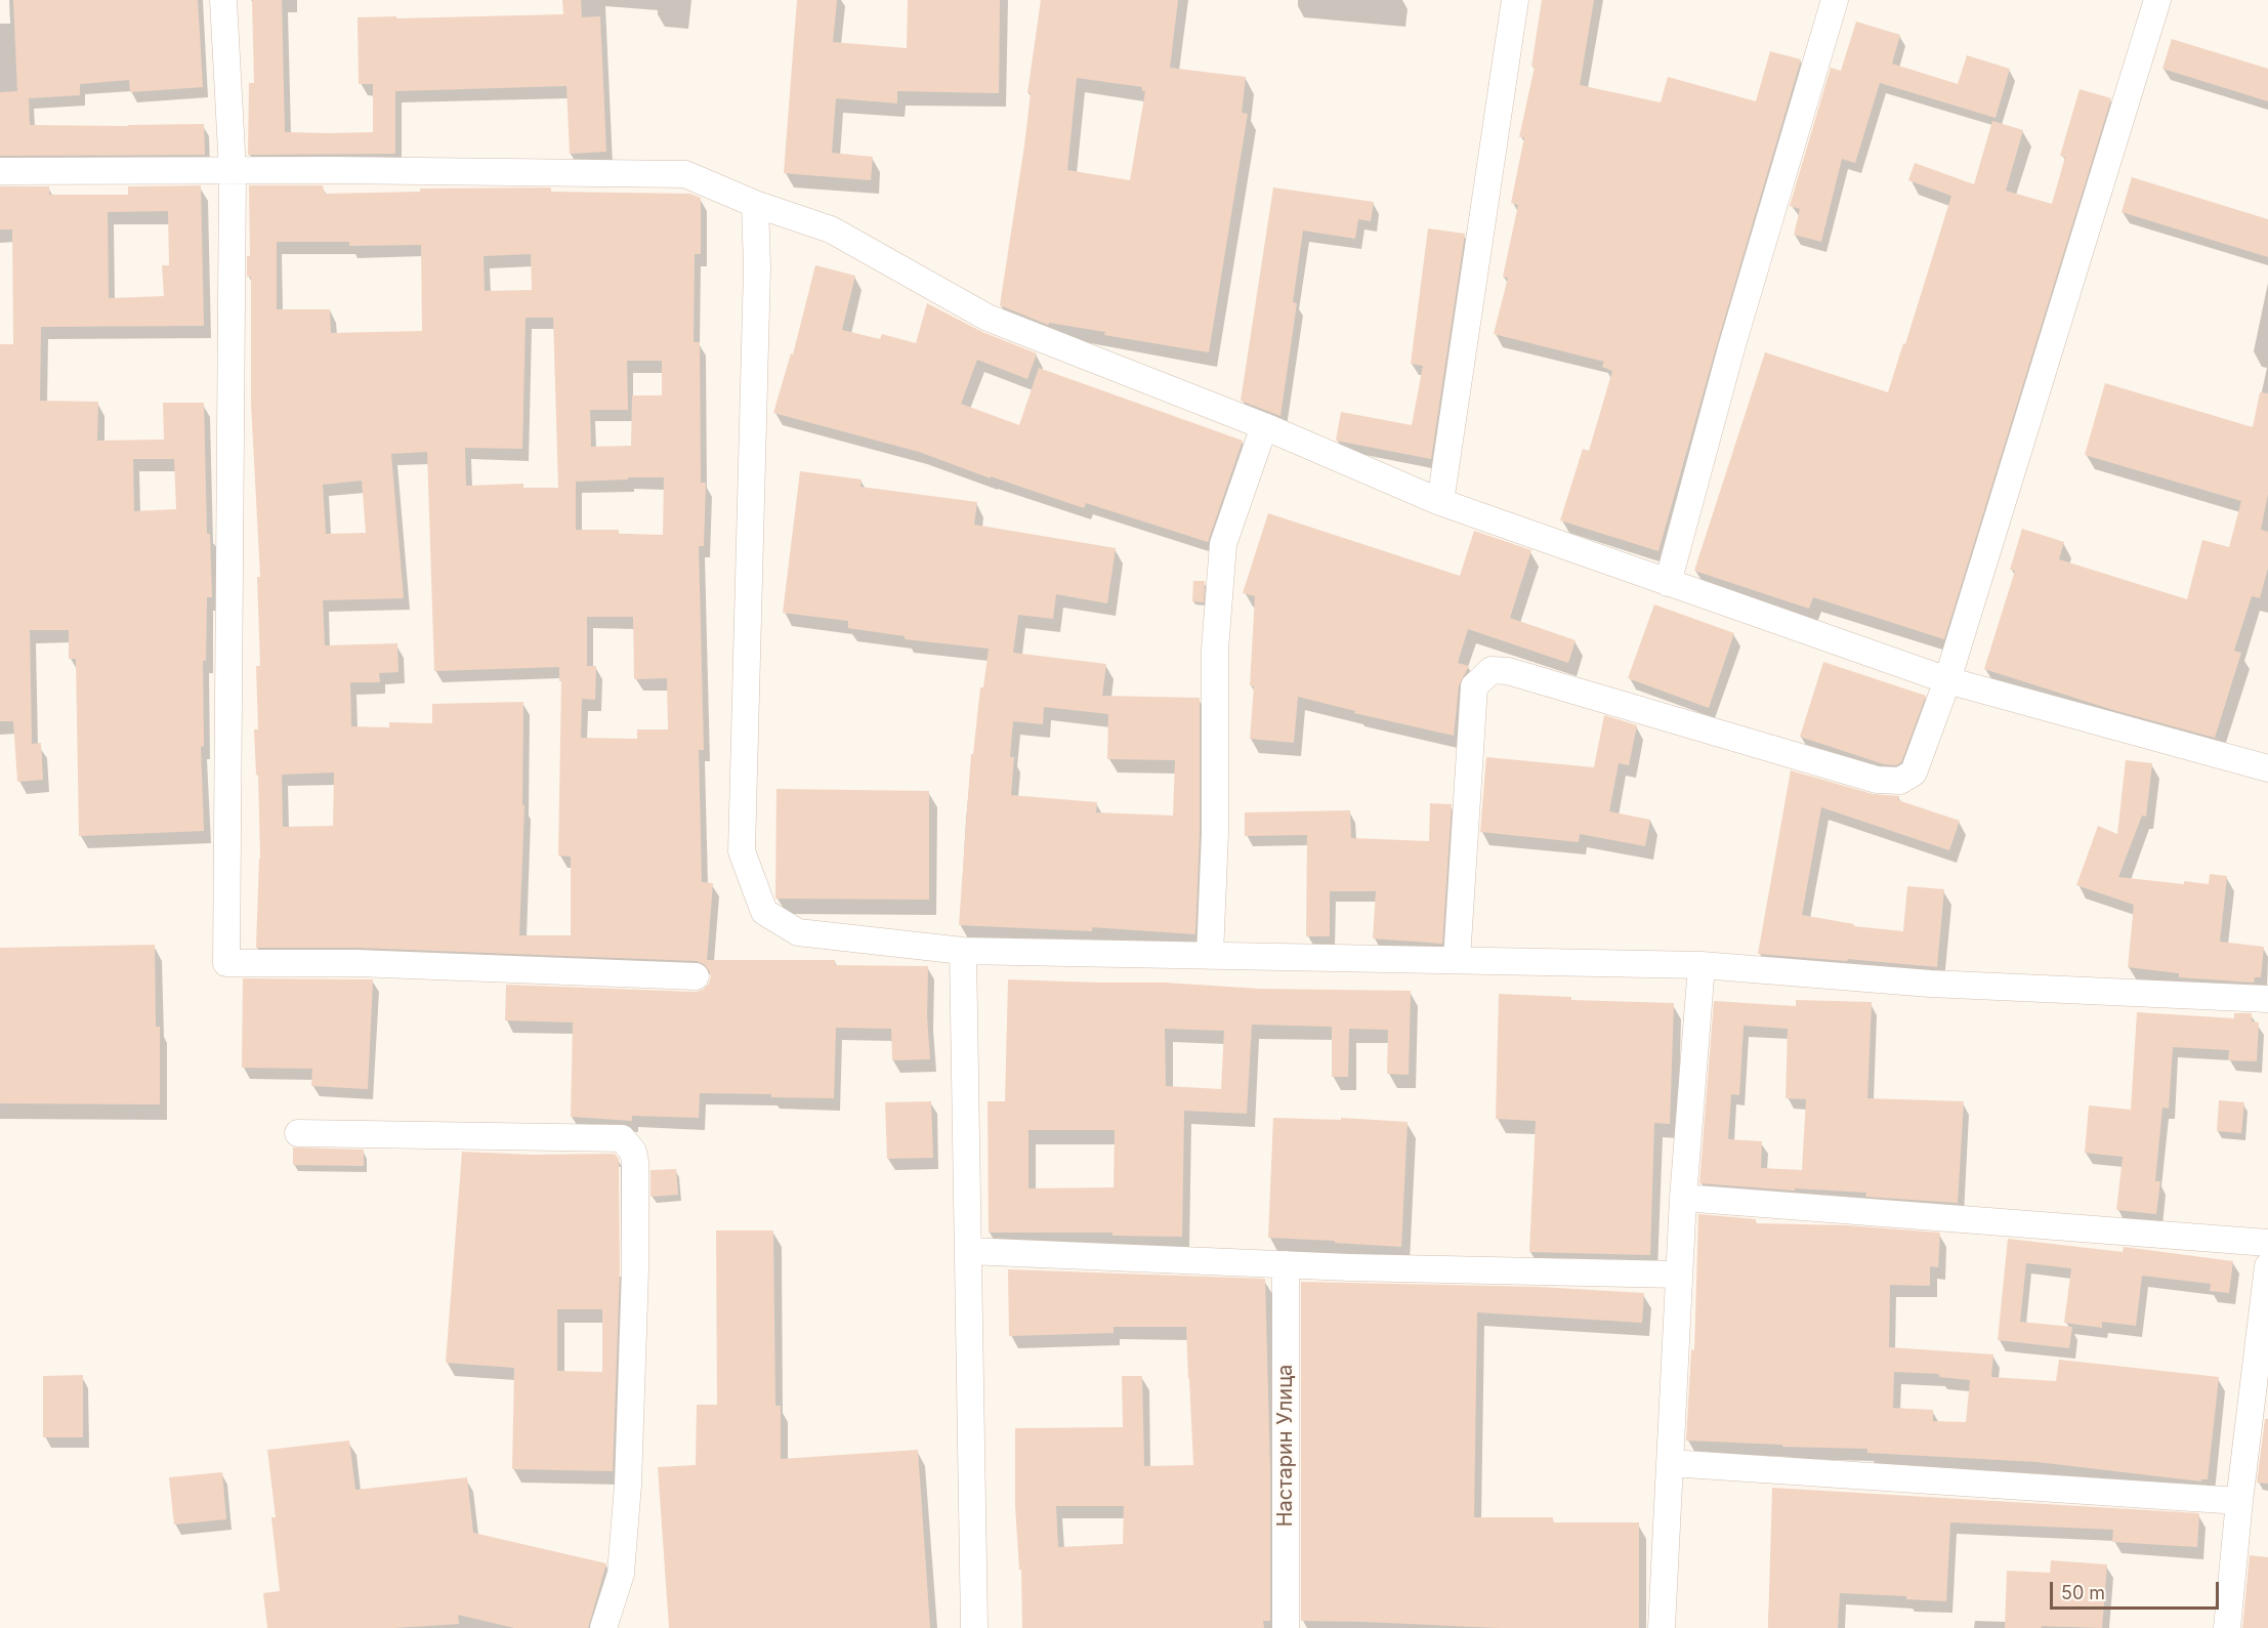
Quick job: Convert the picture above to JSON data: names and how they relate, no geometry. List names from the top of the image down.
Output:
{
  "streets": {
    "street": ["Настарин Улица"]
  },
  "scale_bar": "50 m"
}
